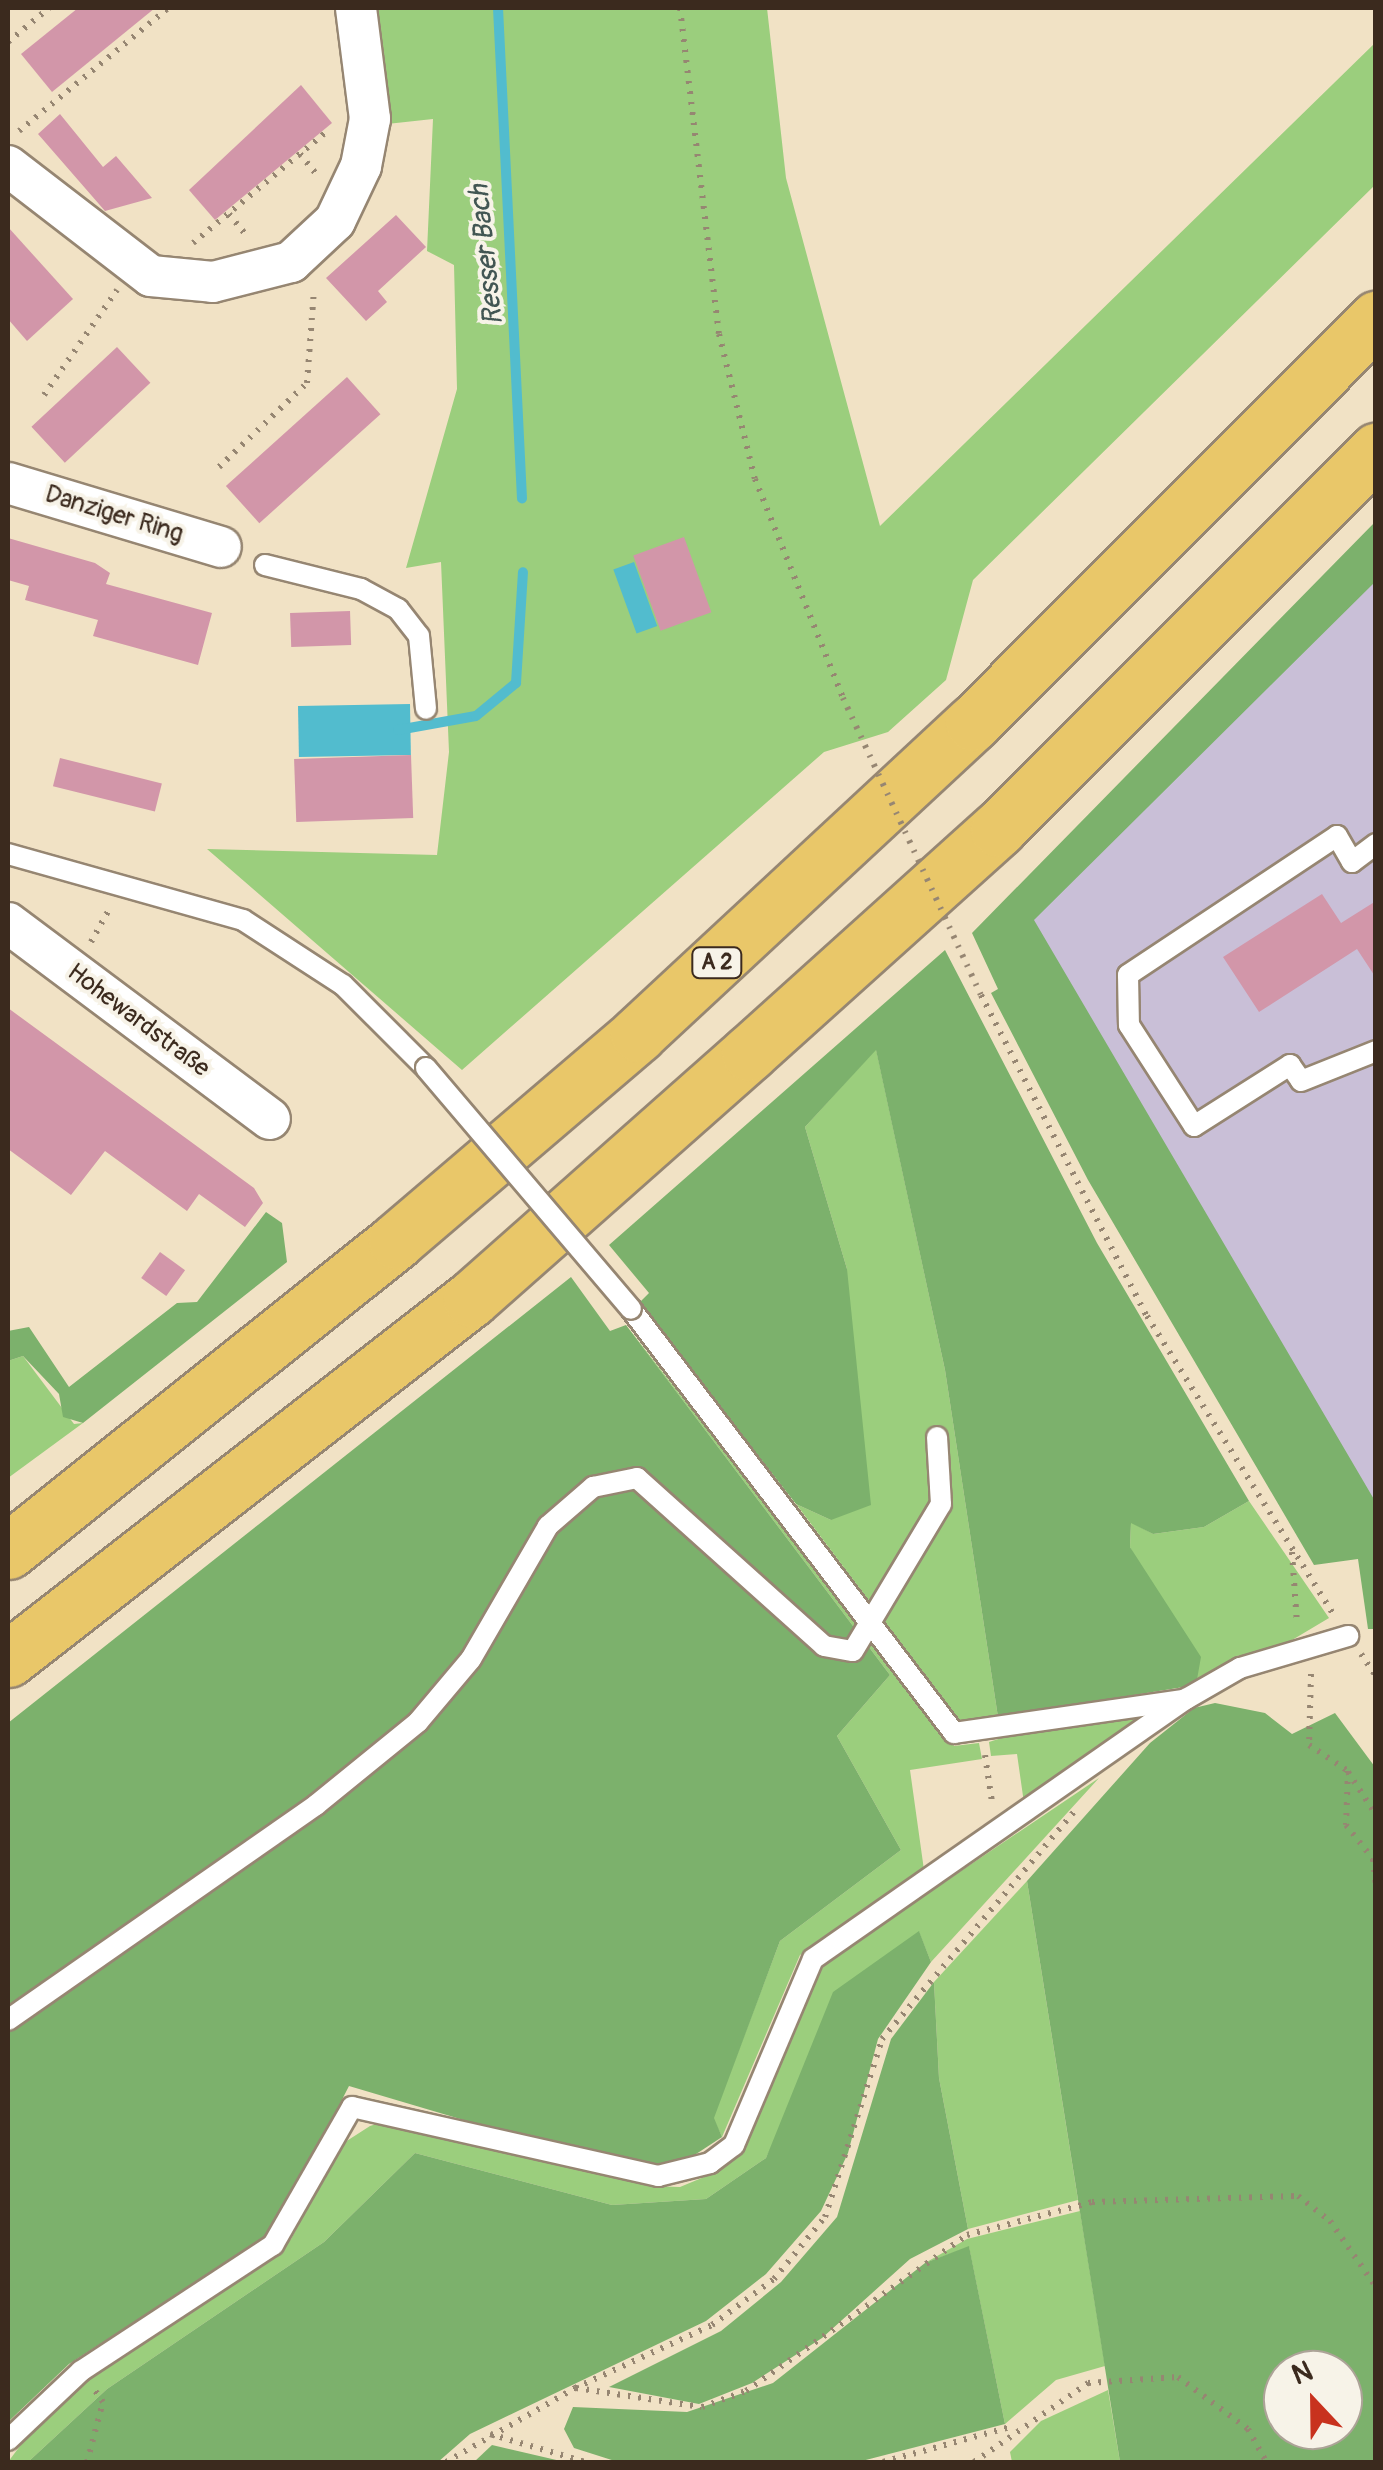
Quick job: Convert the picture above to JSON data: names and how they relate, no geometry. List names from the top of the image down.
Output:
{
  "streets": {
    "highway": ["A 2"],
    "street": ["Danziger Ring", "Hohewardstraße"]
  },
  "water": ["Resser Bach"],
  "north": "top"
}
